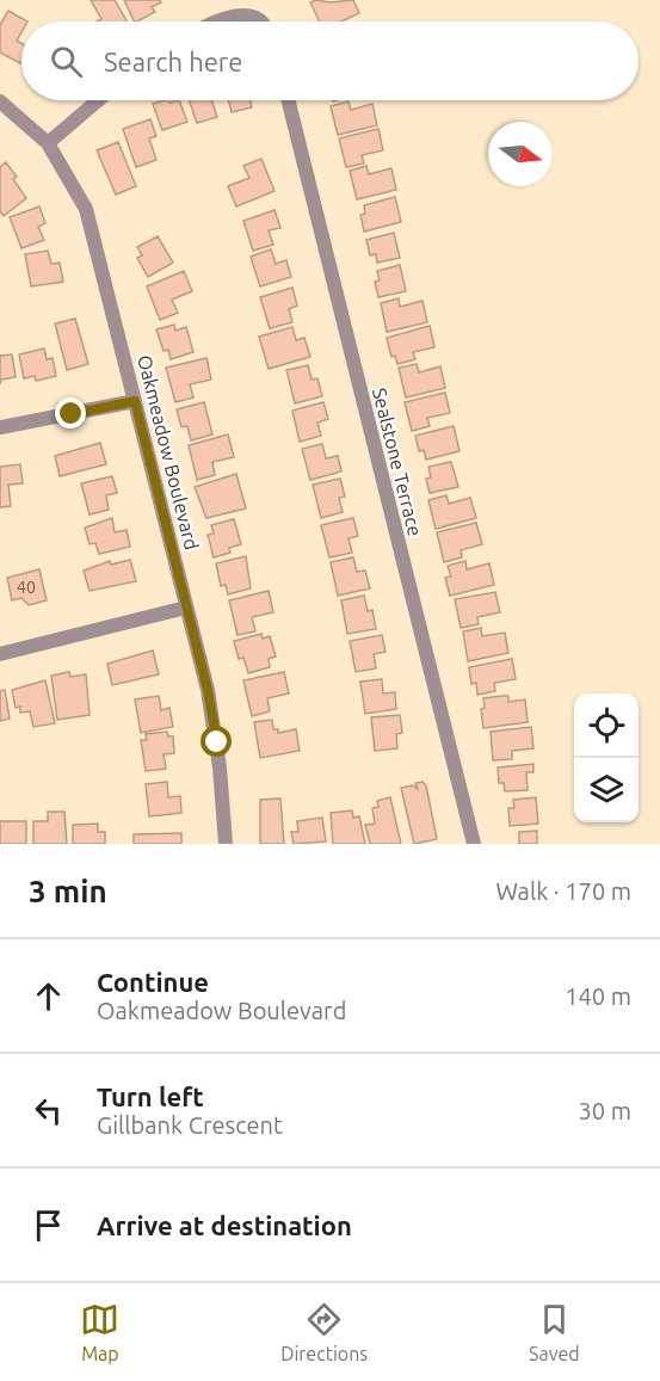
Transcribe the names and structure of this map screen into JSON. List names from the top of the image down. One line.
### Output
{"streets":{"street":["Oakmeadow Boulevard","Sealstone Terrace"]},"house_numbers":["40"],"north":"right","page":{"search":"Search here","heading":["3 min","Walk · 170 m"],"list":[["Continue","Oakmeadow Boulevard","140 m"],["Turn left","Gillbank Crescent","30 m"],"Arrive at destination"],"nav":["Map","Directions","Saved"]}}
